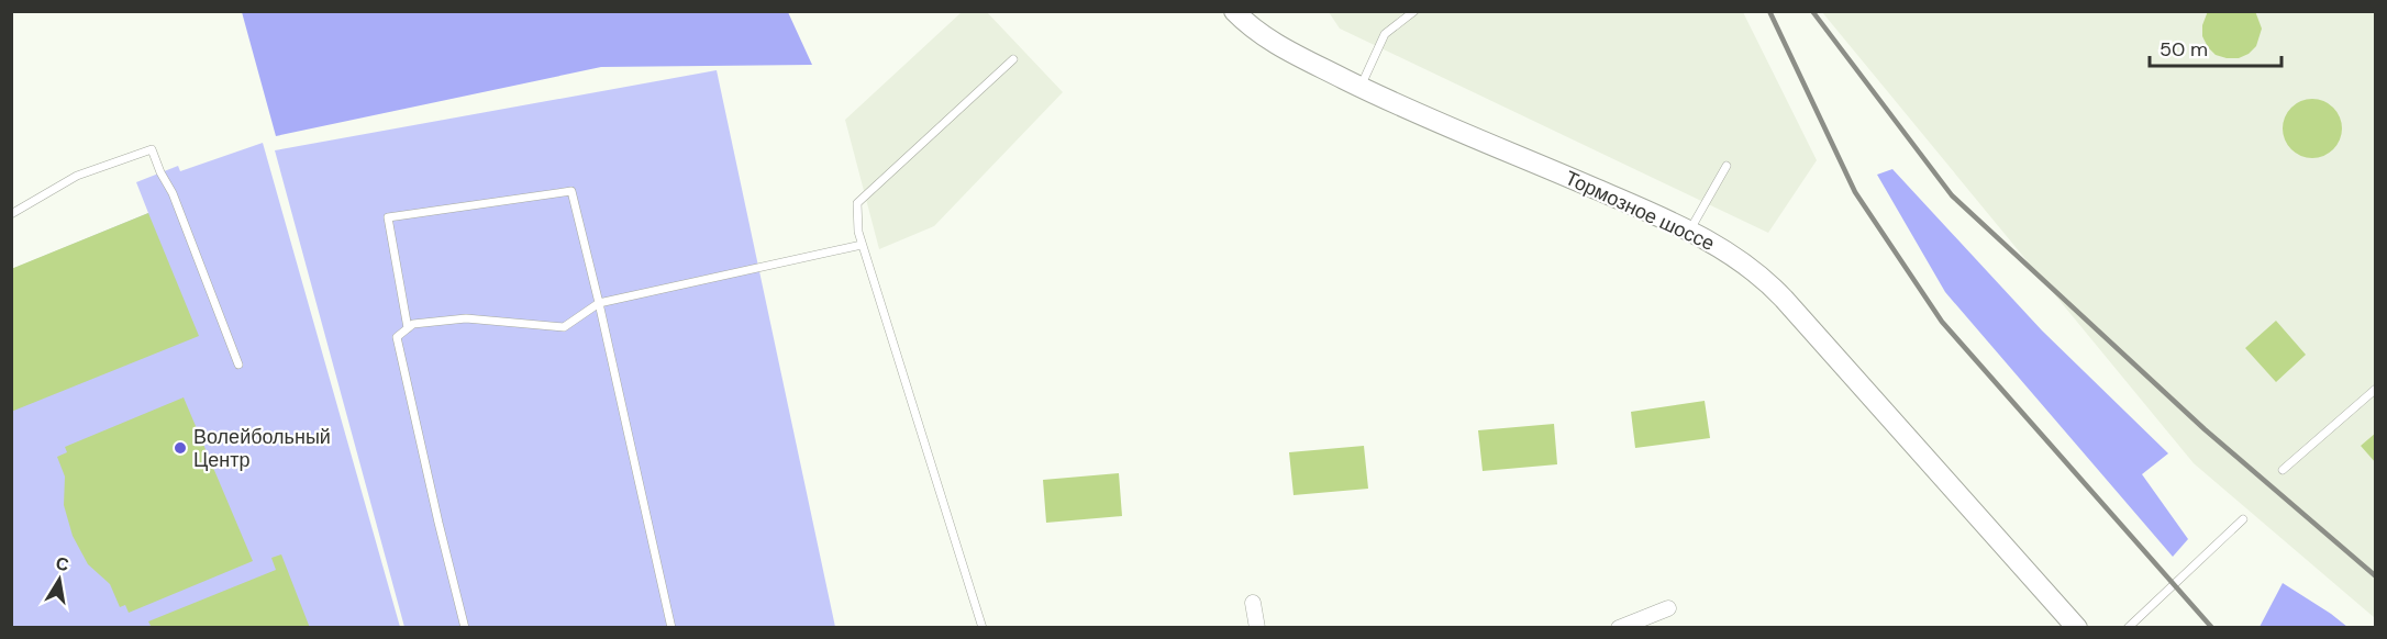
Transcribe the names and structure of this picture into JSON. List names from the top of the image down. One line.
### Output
{"streets":{"street":["Тормозное шоссе"]},"places":["Волейбольный Центр"],"scale_bar":"50 m","north":"top"}
